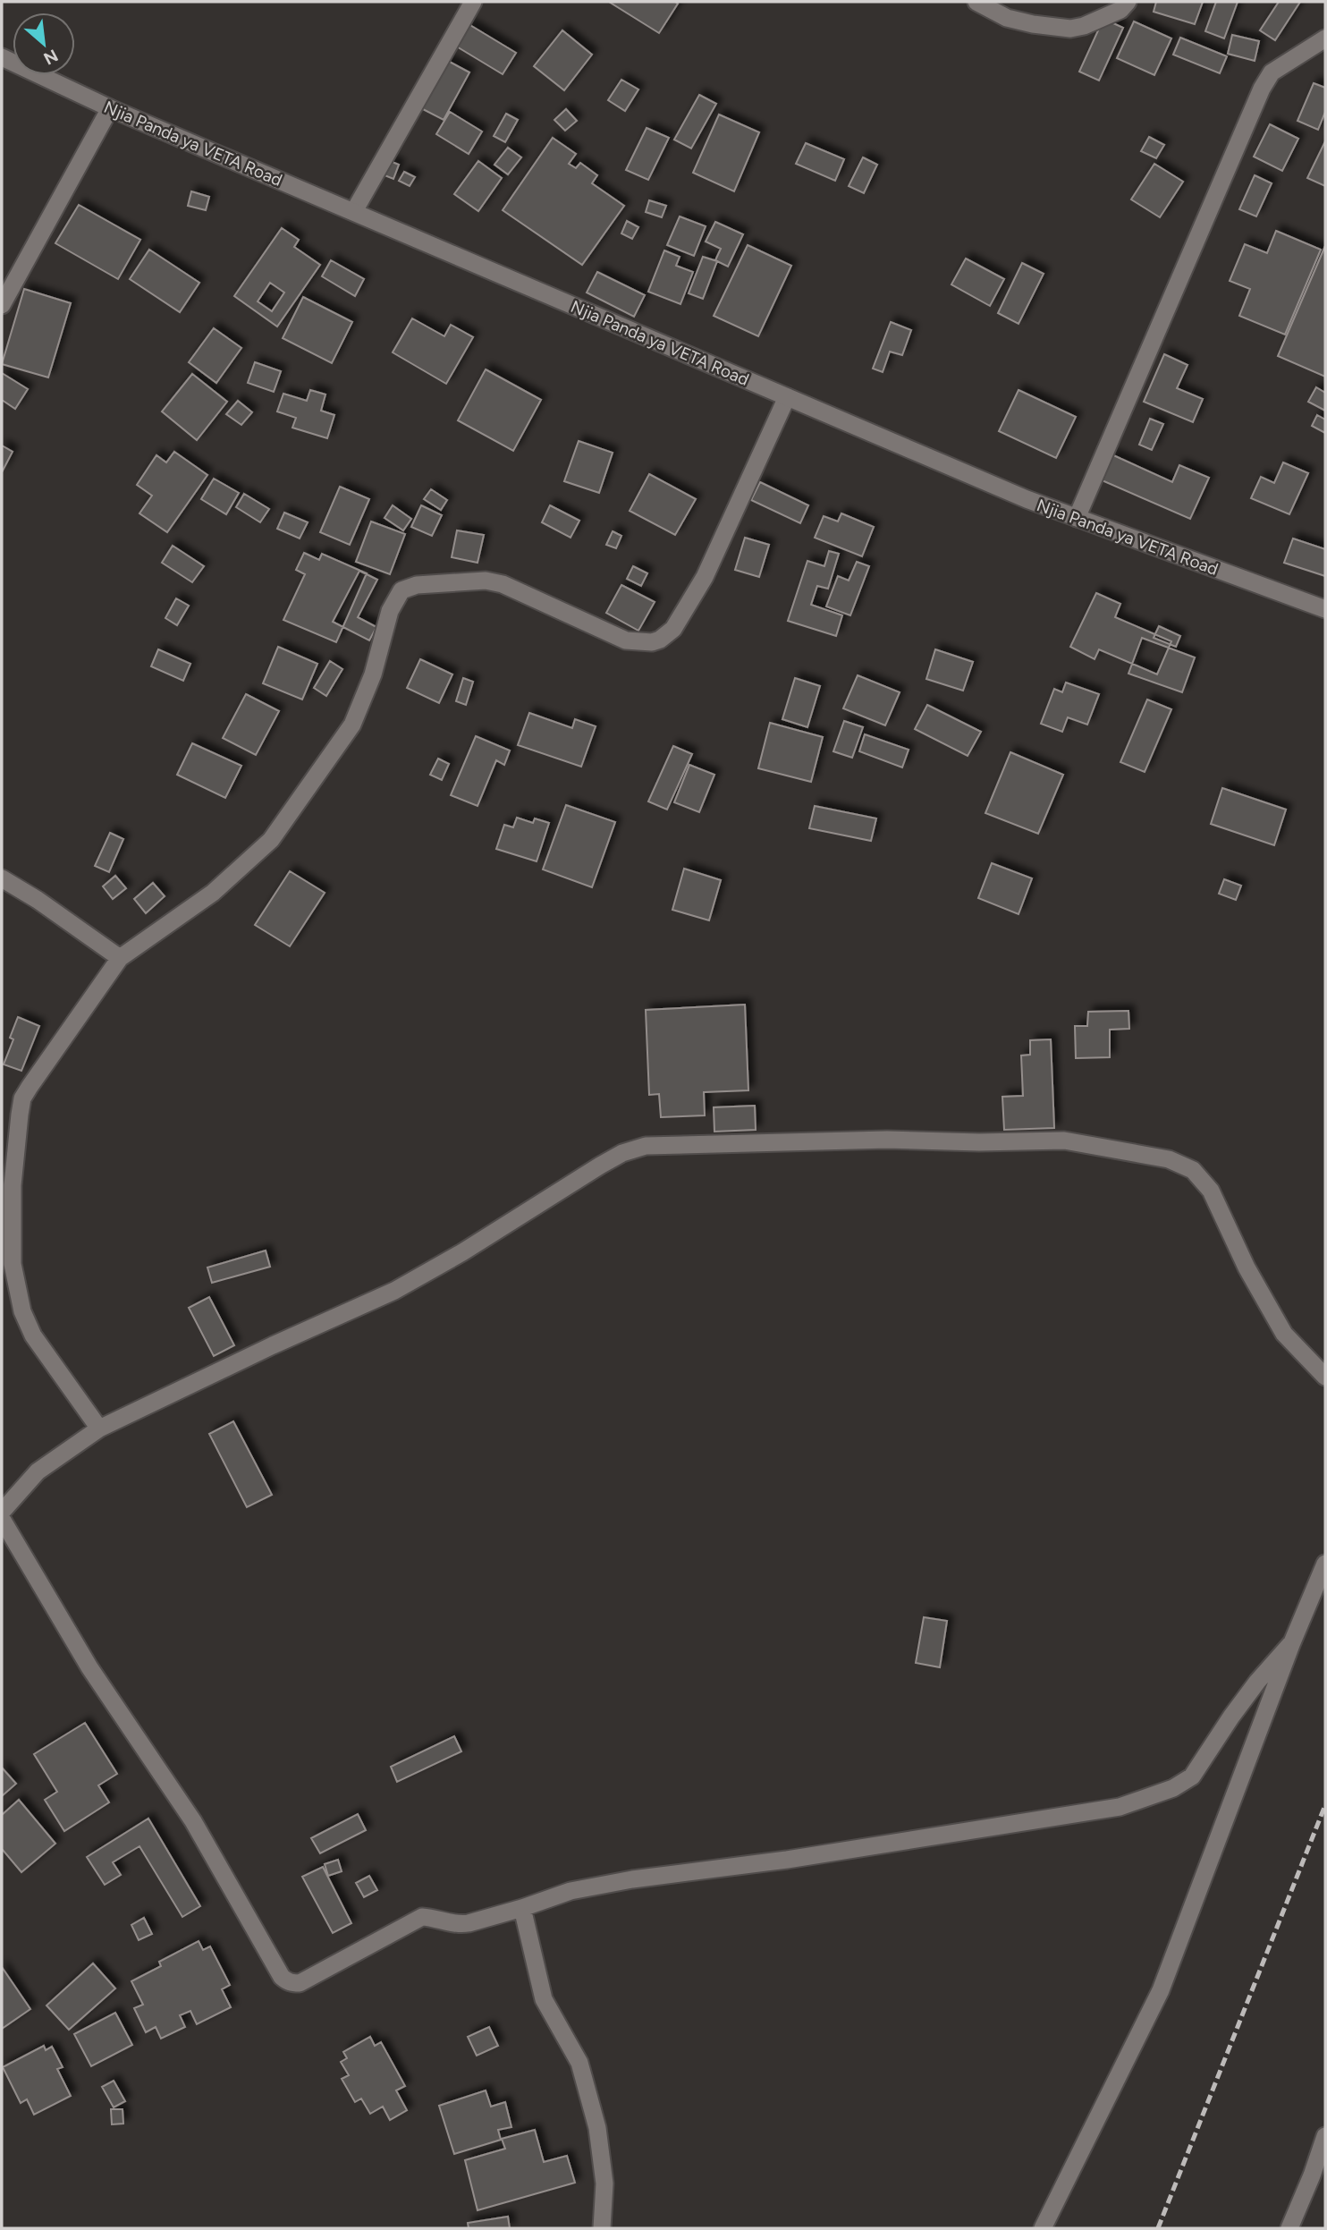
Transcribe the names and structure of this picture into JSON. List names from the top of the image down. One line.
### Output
{"streets":{"street":["Njia Panda ya VETA Road"]},"north":"bottom right"}
